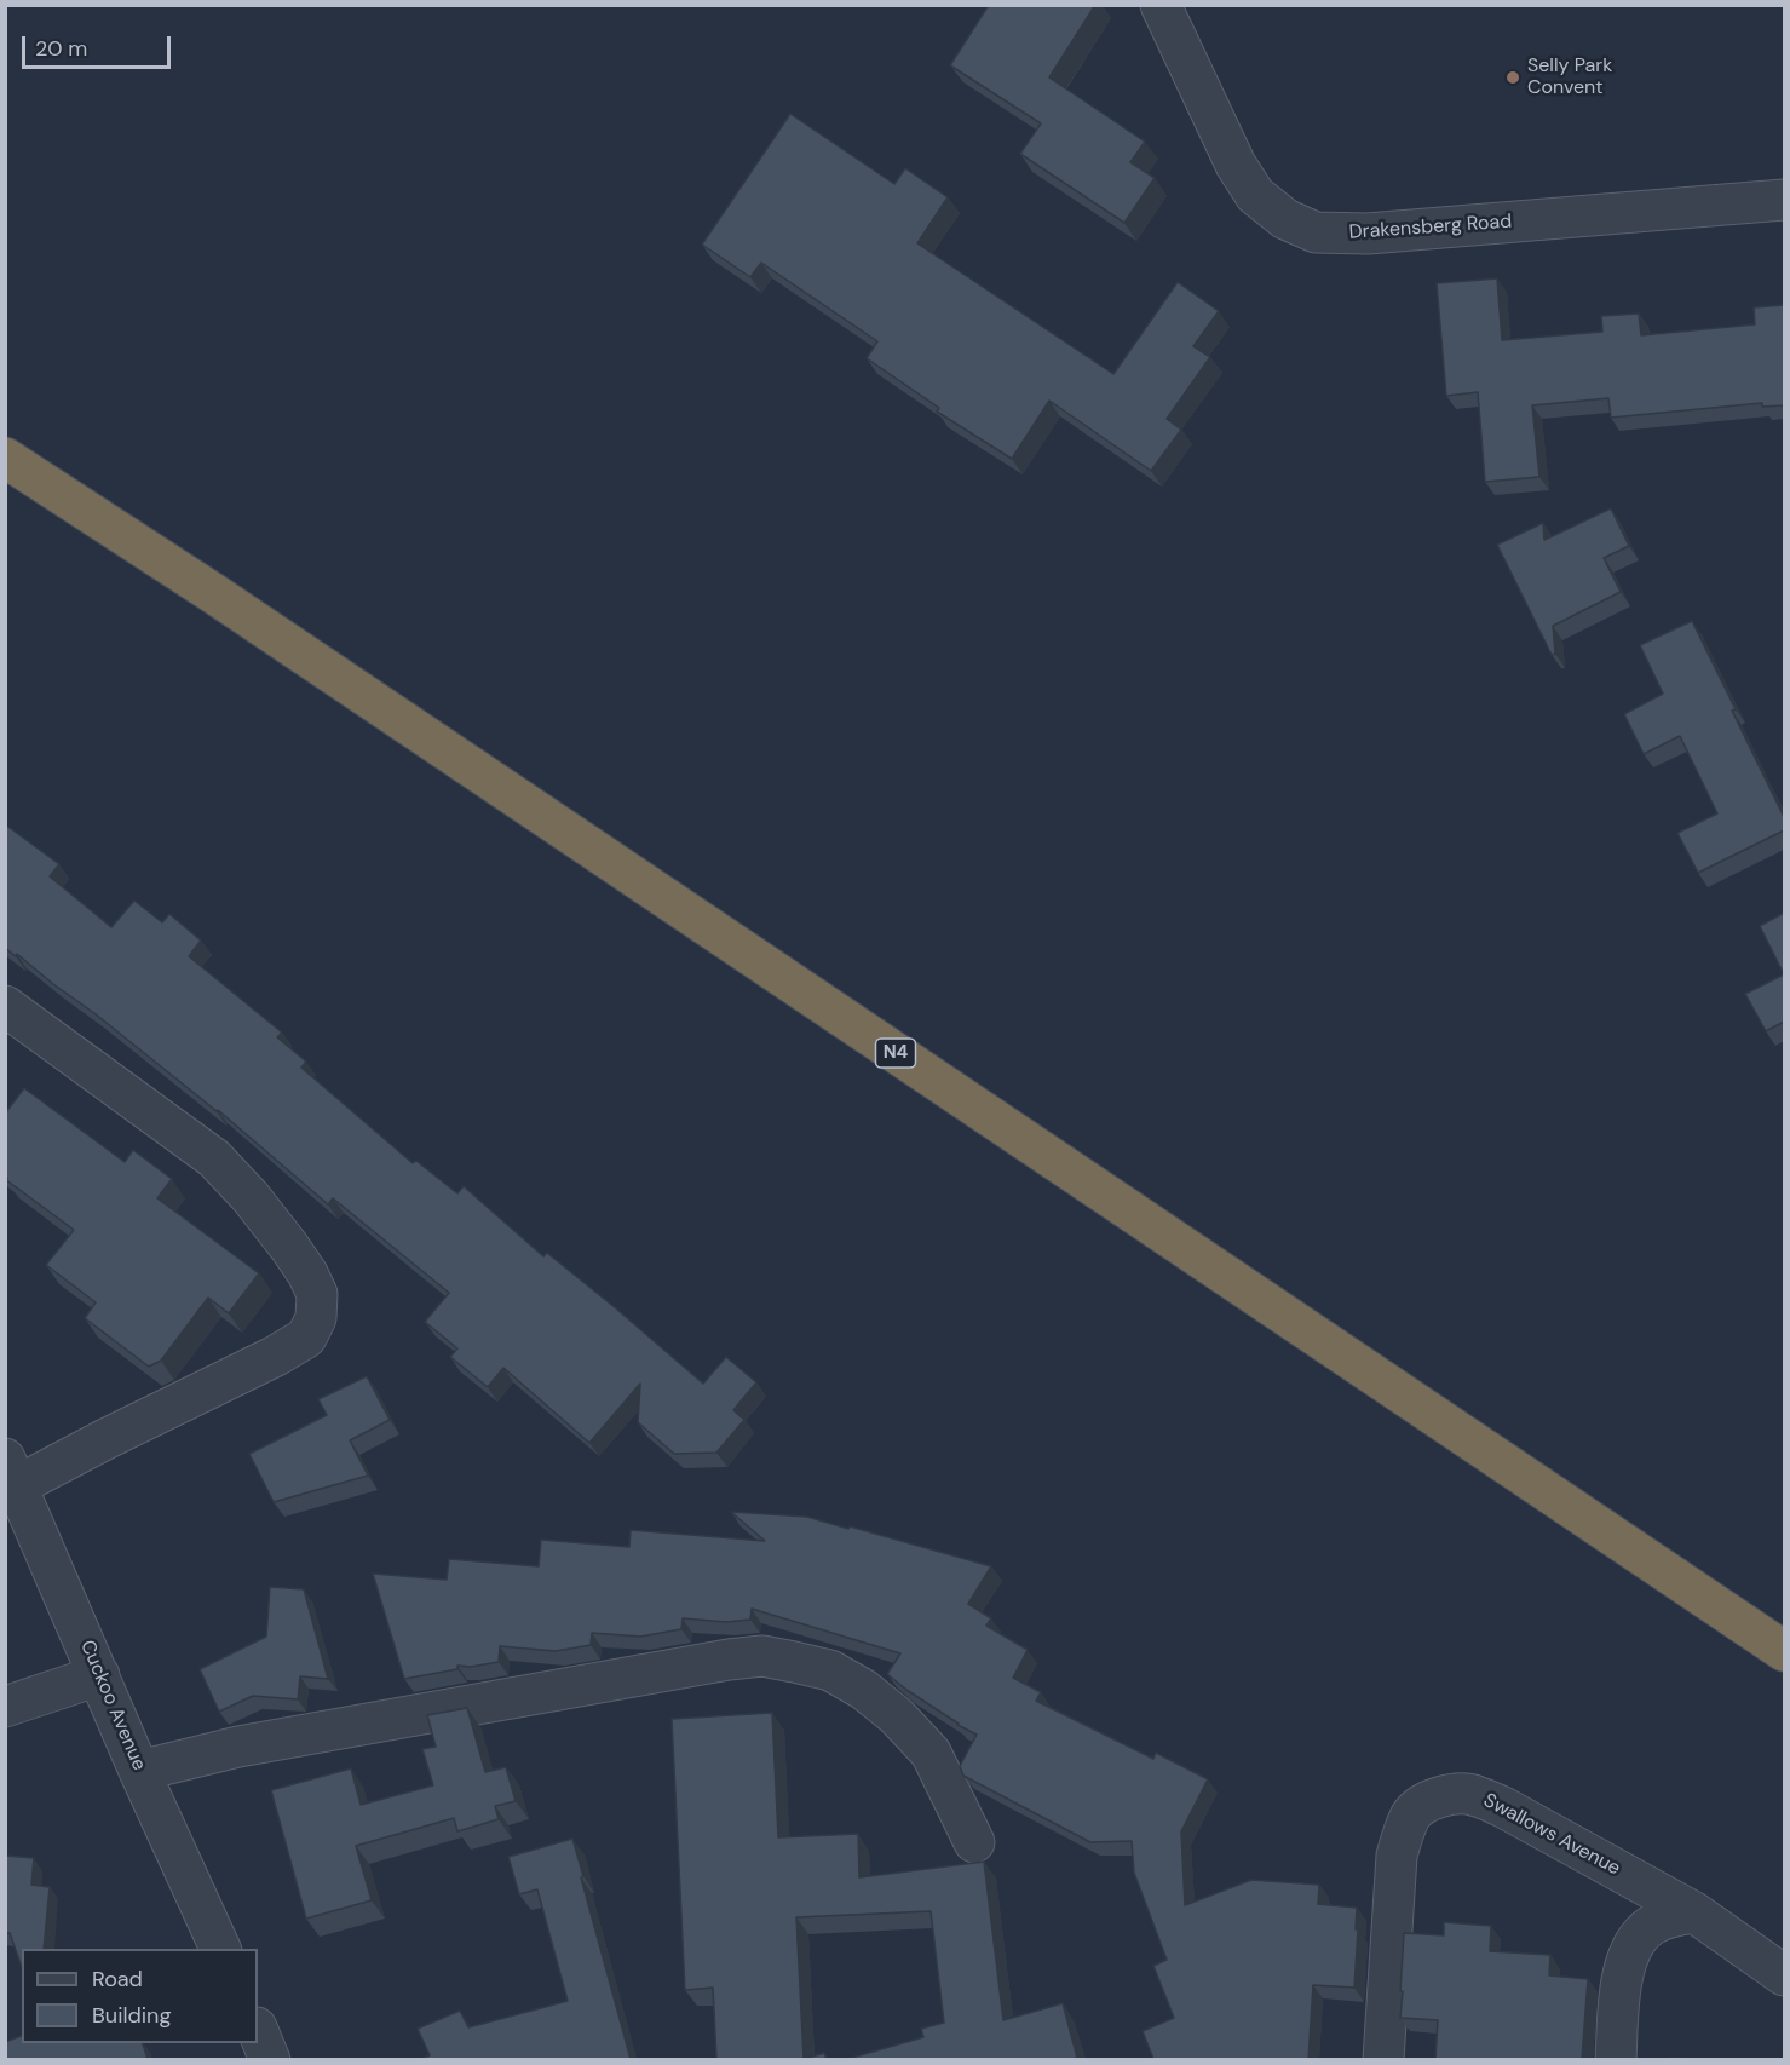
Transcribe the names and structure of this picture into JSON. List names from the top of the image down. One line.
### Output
{"streets":{"highway":["N4"],"street":["Drakensberg Road","Cuckoo Avenue","Swallows Avenue"]},"places":["Selly Park Convent"],"legend":["Road","Building"],"scale_bar":"20 m"}
